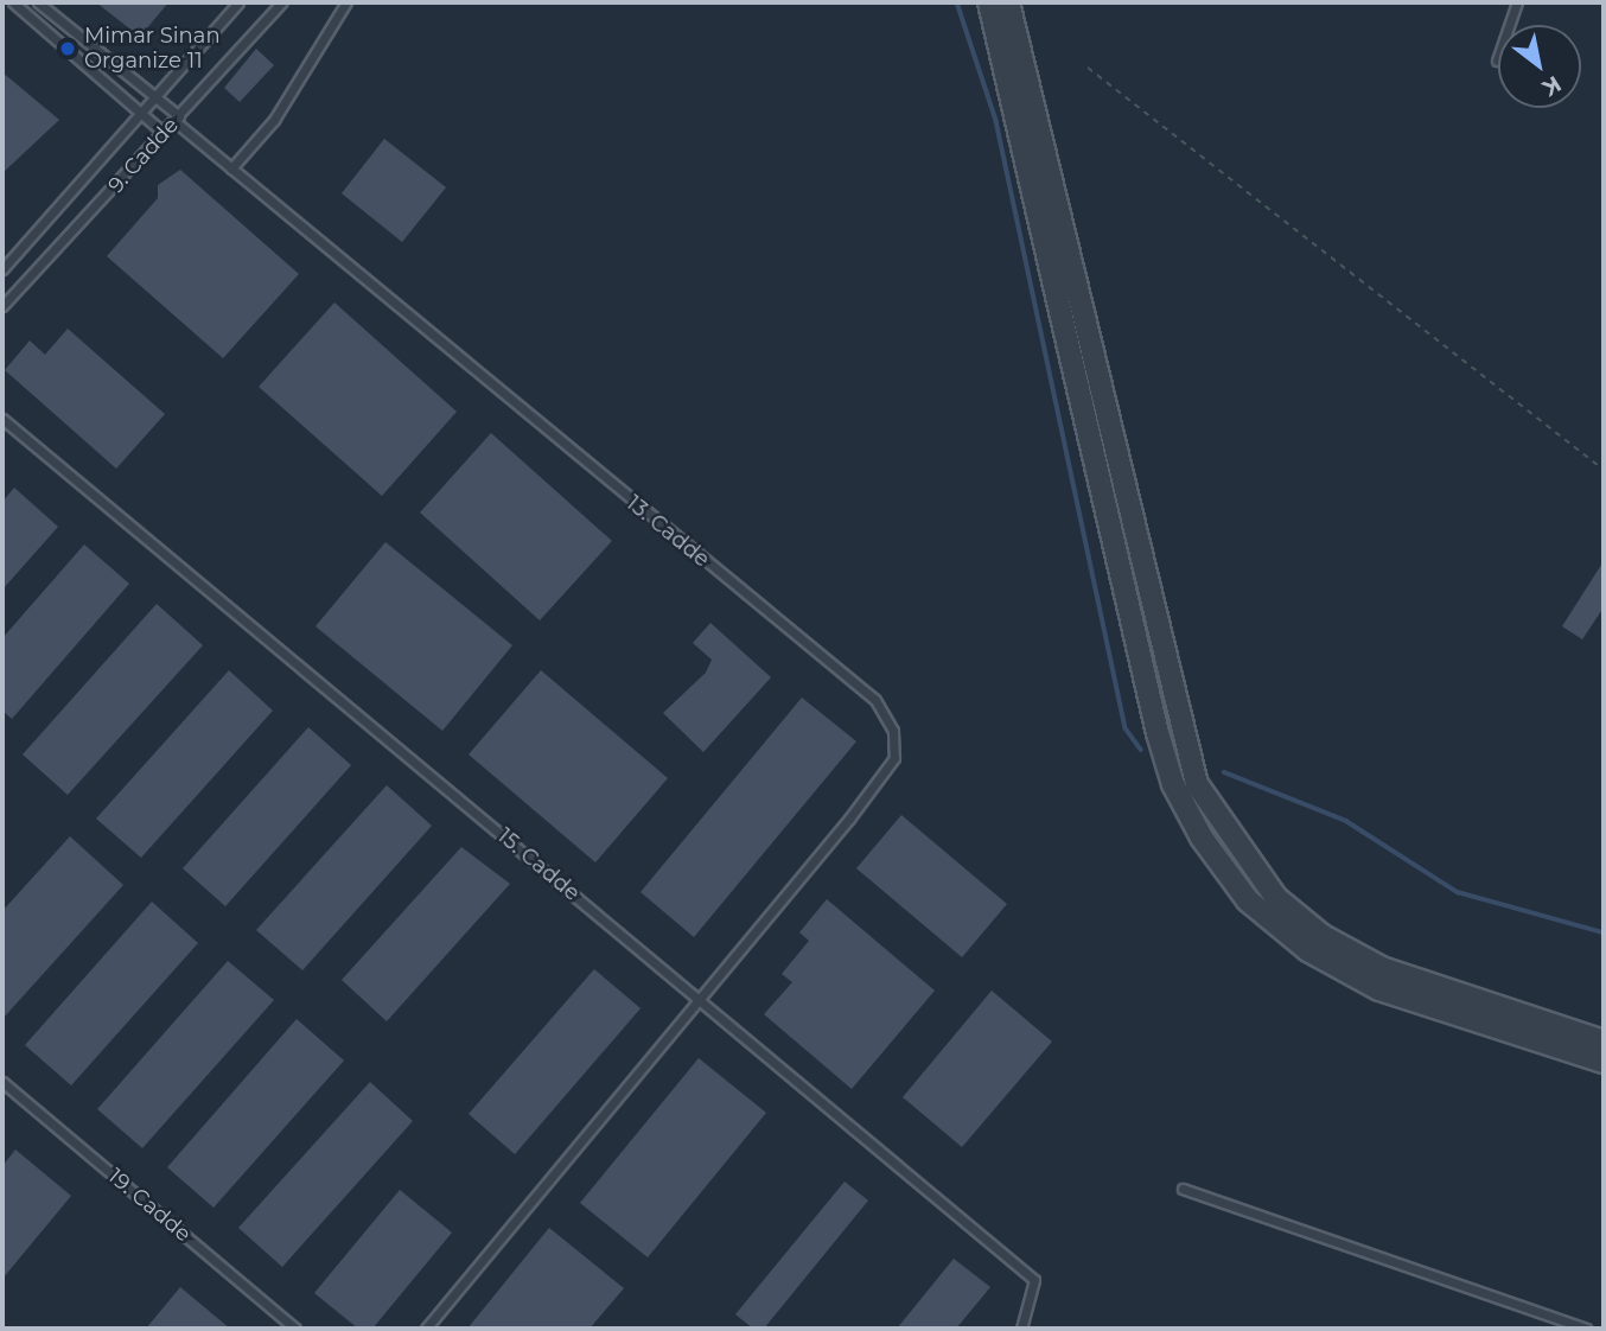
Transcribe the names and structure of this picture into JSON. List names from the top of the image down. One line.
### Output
{"streets":{"lane":["9. Cadde","13. Cadde","15. Cadde","19. Cadde"]},"crossings":[["9. Cadde","13. Cadde"],["13. Cadde","15. Cadde"]],"places":["Mimar Sinan Organize 11"],"north":"bottom right"}
